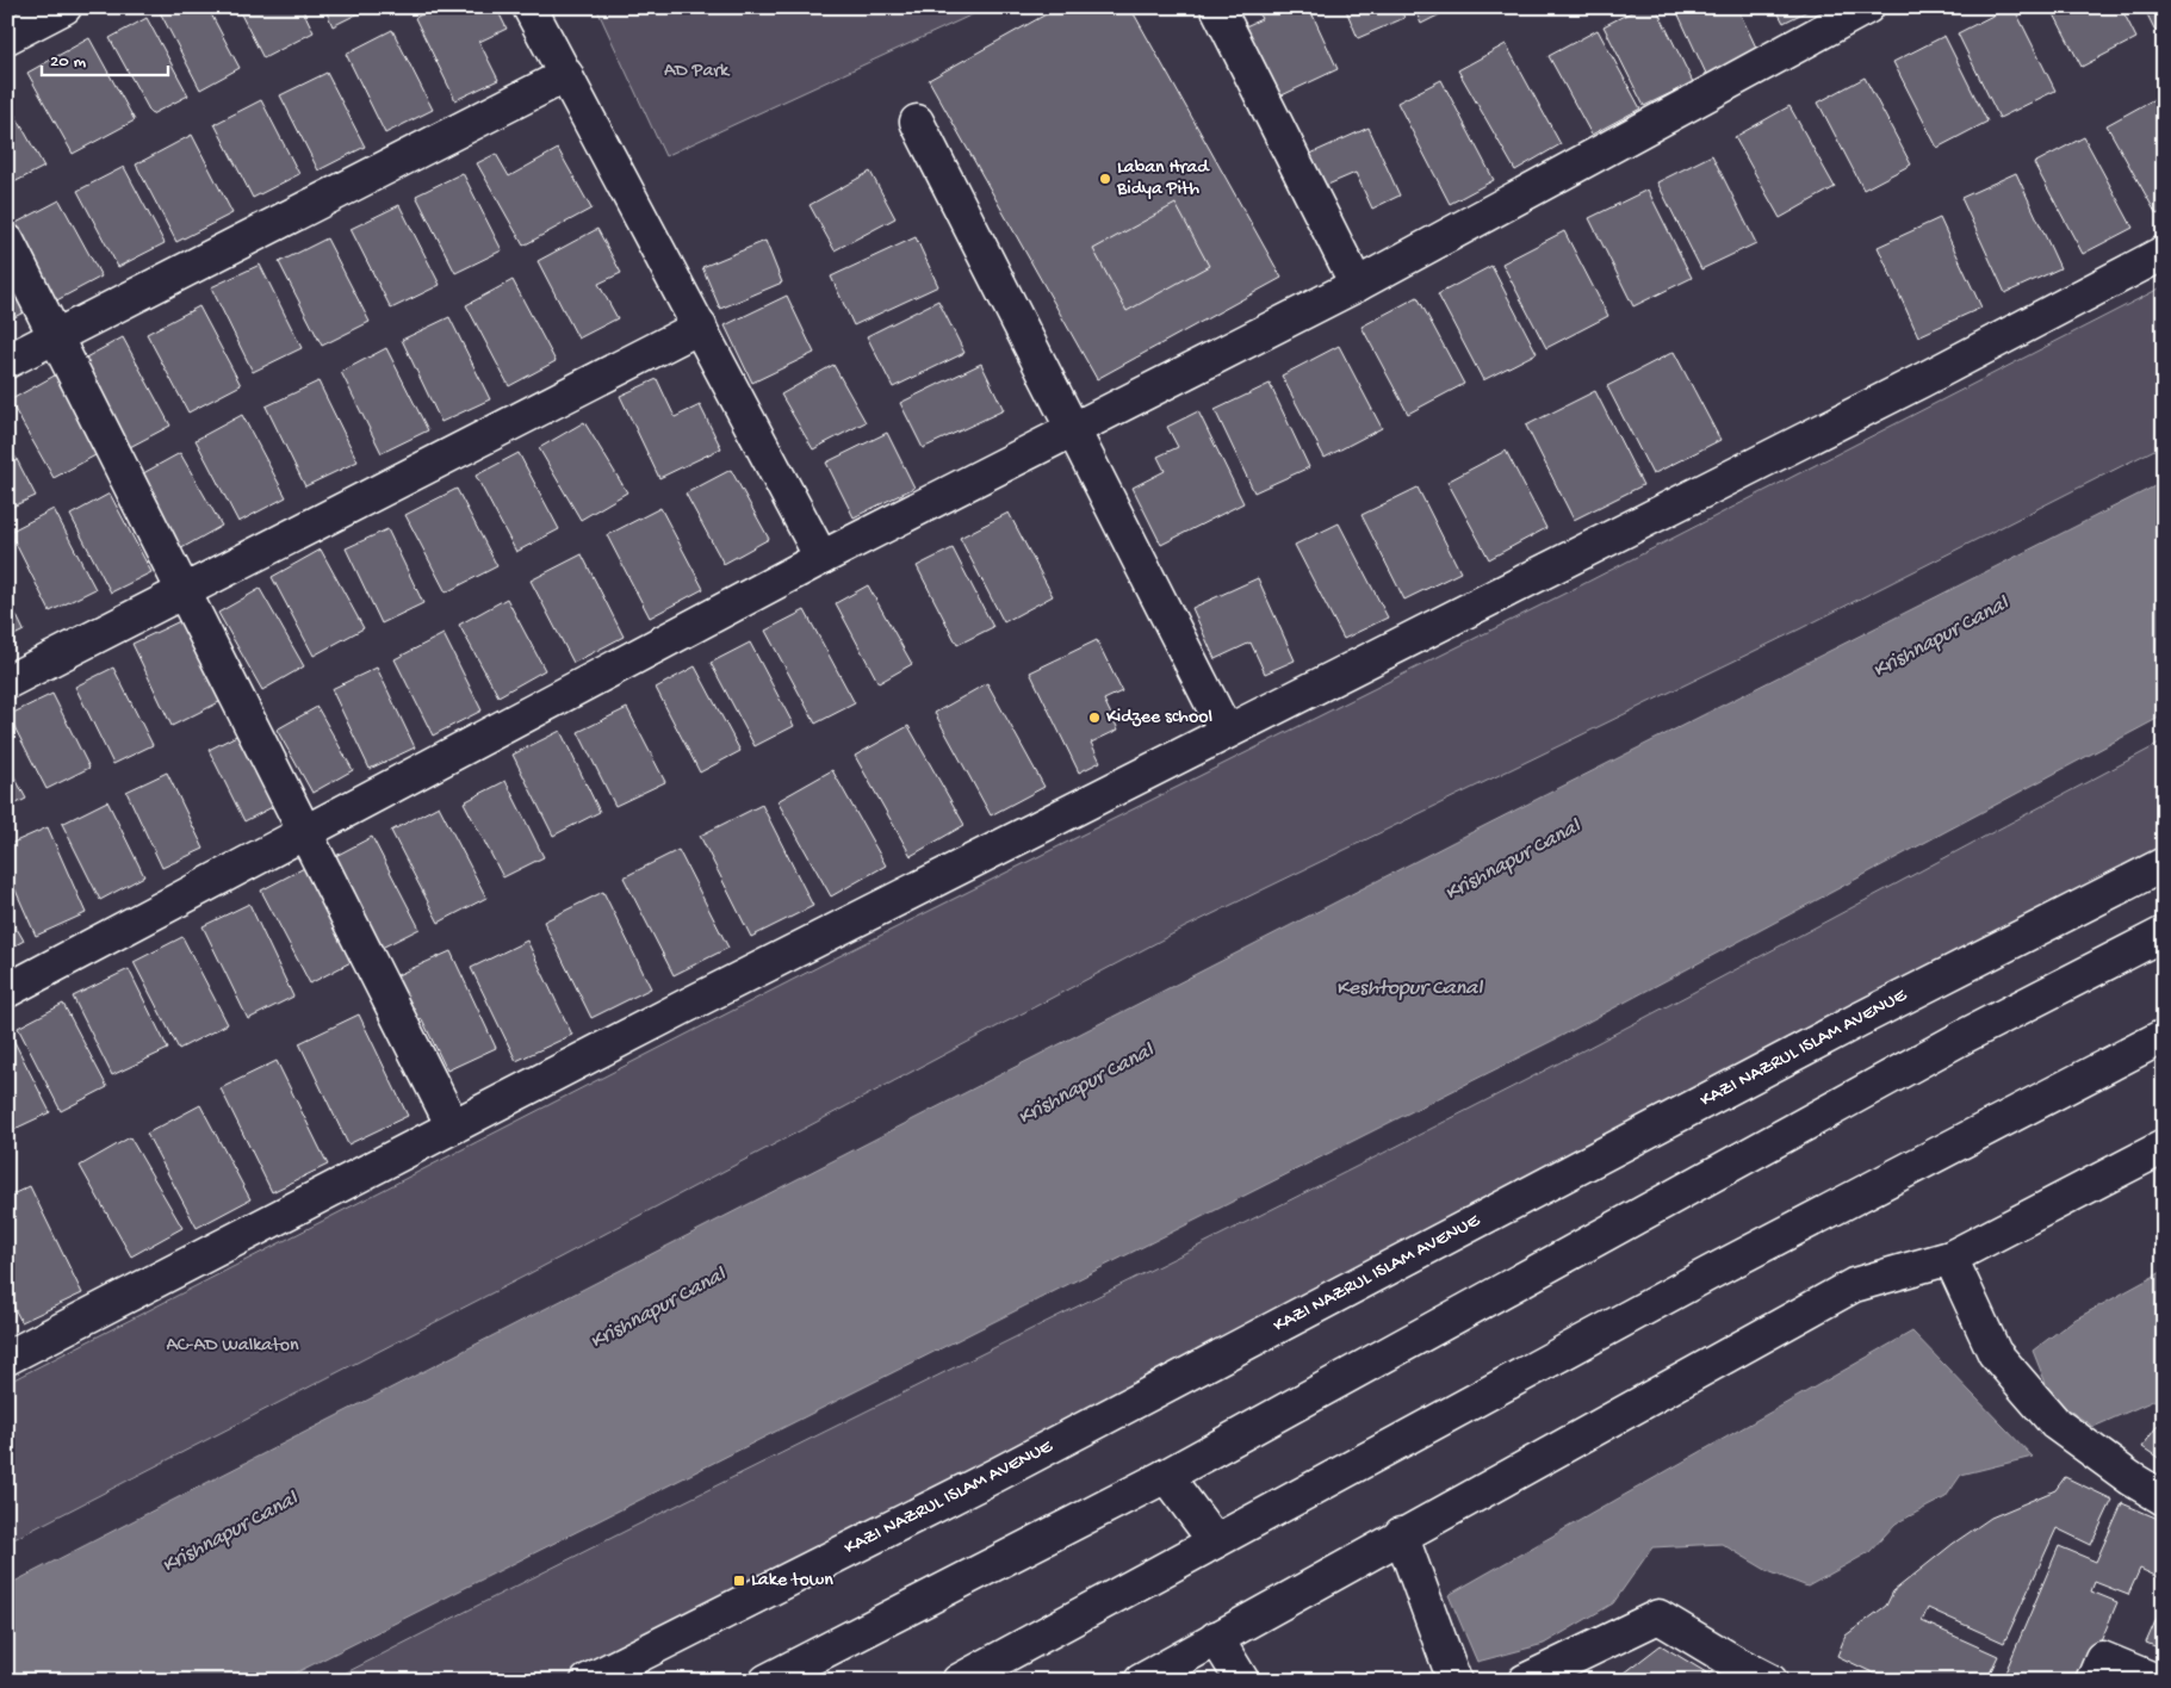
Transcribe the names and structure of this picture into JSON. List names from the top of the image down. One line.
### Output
{"streets":{"street":["KAZI NAZRUL ISLAM AVENUE"]},"water":["Krishnapur Canal","Keshtopur Canal"],"parks":["AD Park","AC-AD Walkaton"],"places":{"other":["Laban Hrad Bidya Pith","Kidzee school"],"transit":["Lake town"]},"scale_bar":"20 m"}
